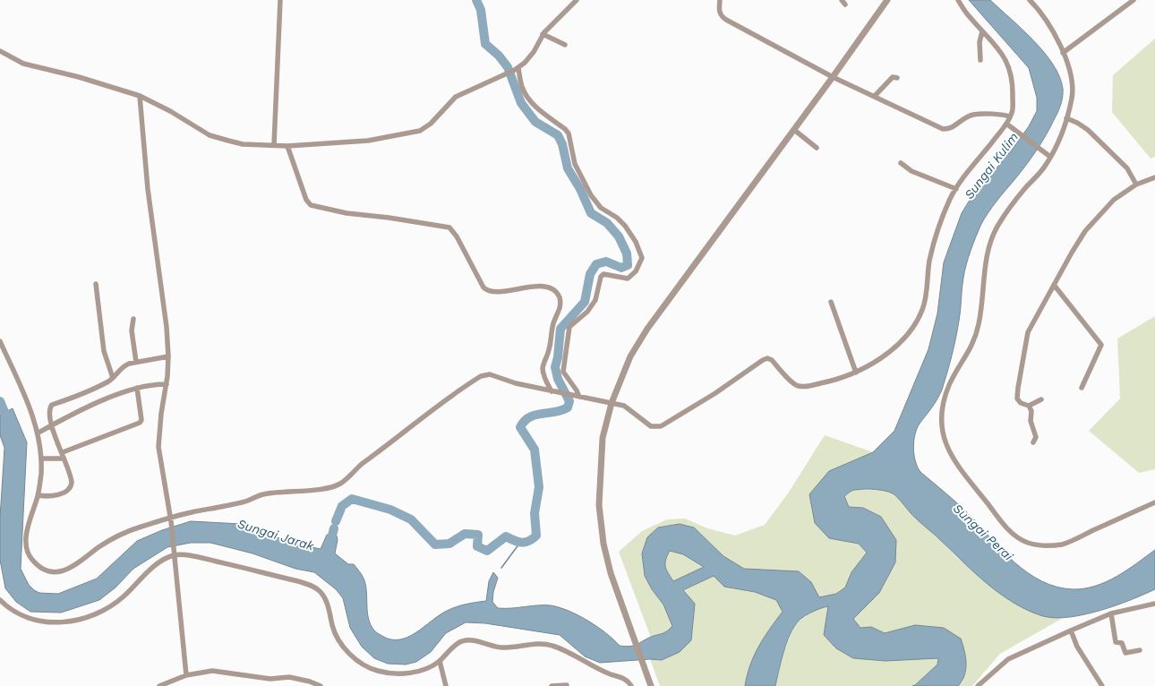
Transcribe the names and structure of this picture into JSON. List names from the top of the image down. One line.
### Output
{"water":["Sungai Kulim","Sungai Perai","Sungai Jarak"]}
